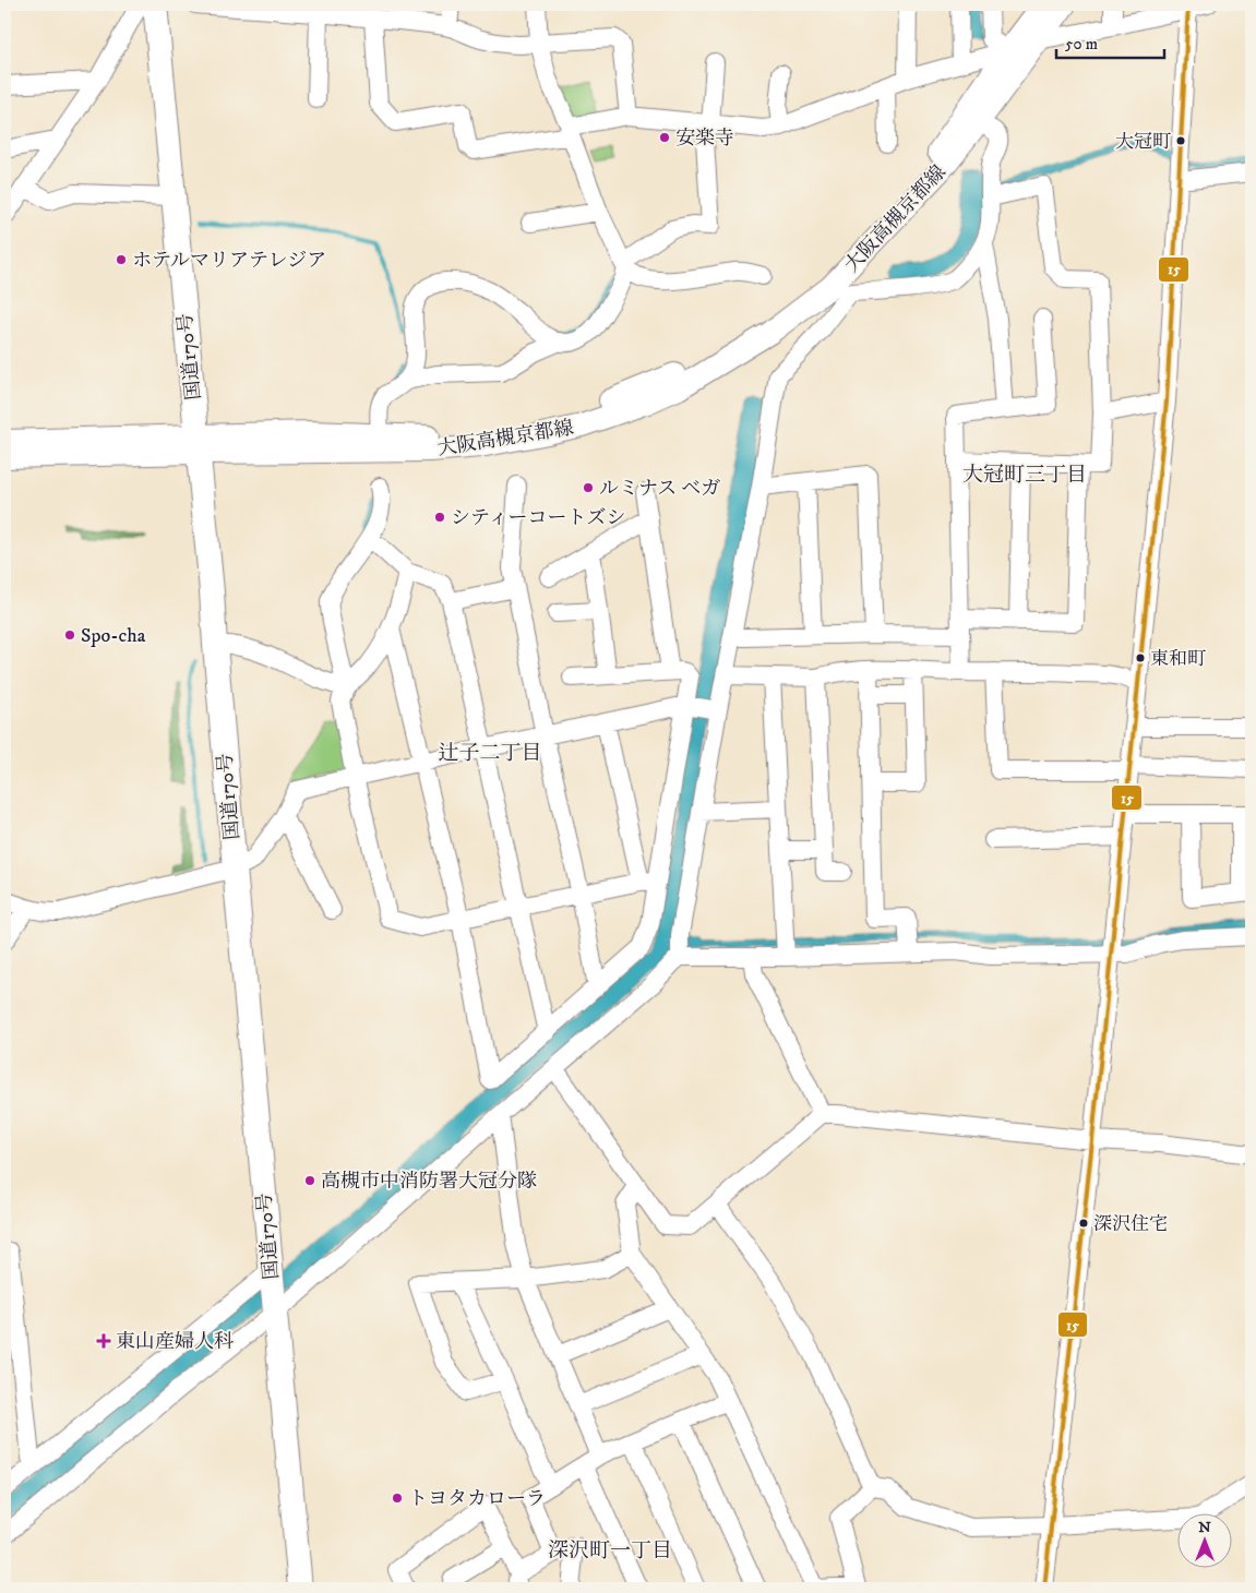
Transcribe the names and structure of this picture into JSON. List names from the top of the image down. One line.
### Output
{"streets":{"highway":["国道170号"],"main road":["大阪高槻京都線"]},"crossings":[["大阪高槻京都線","国道170号"]],"districts":["大冠町三丁目","辻子二丁目","深沢町一丁目"],"places":{"other":["安楽寺","大冠町","ホテルマリアテレジア","ルミナス ベガ","シティーコートズシ","Spo-cha","東和町","高槻市中消防署大冠分隊","深沢住宅","トヨタカローラ"],"health":["東山産婦人科"]},"lines":["transit line 15"],"scale_bar":"50 m","north":"top"}
